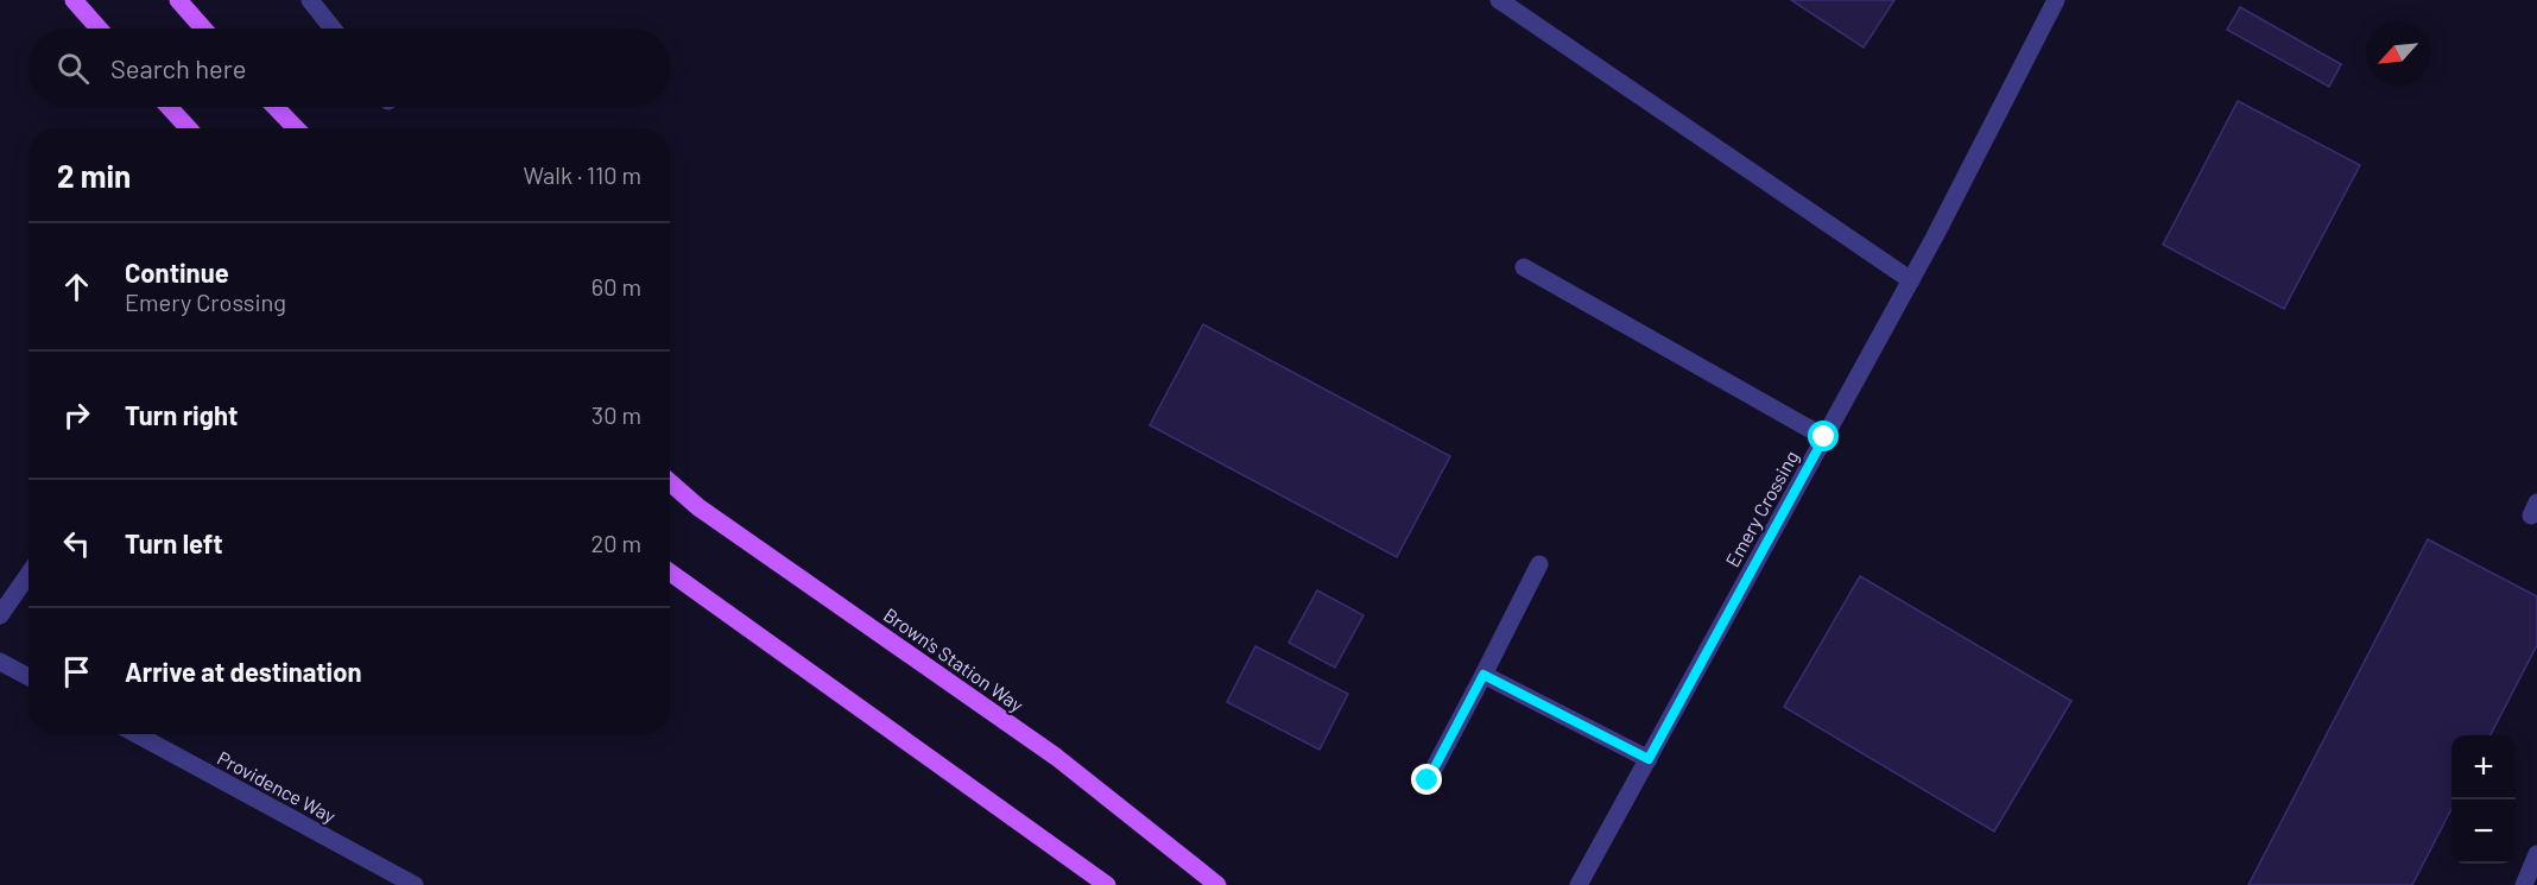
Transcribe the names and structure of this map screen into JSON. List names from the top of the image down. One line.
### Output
{"streets":{"main road":["Brown's Station Way"],"street":["Emery Crossing","Providence Way"]},"north":"bottom left","page":{"search":"Search here","heading":["2 min","Walk · 110 m"],"list":[["Continue","Emery Crossing","60 m"],["Turn right","30 m"],["Turn left","20 m"],"Arrive at destination"],"map_buttons":["+","−"]}}
